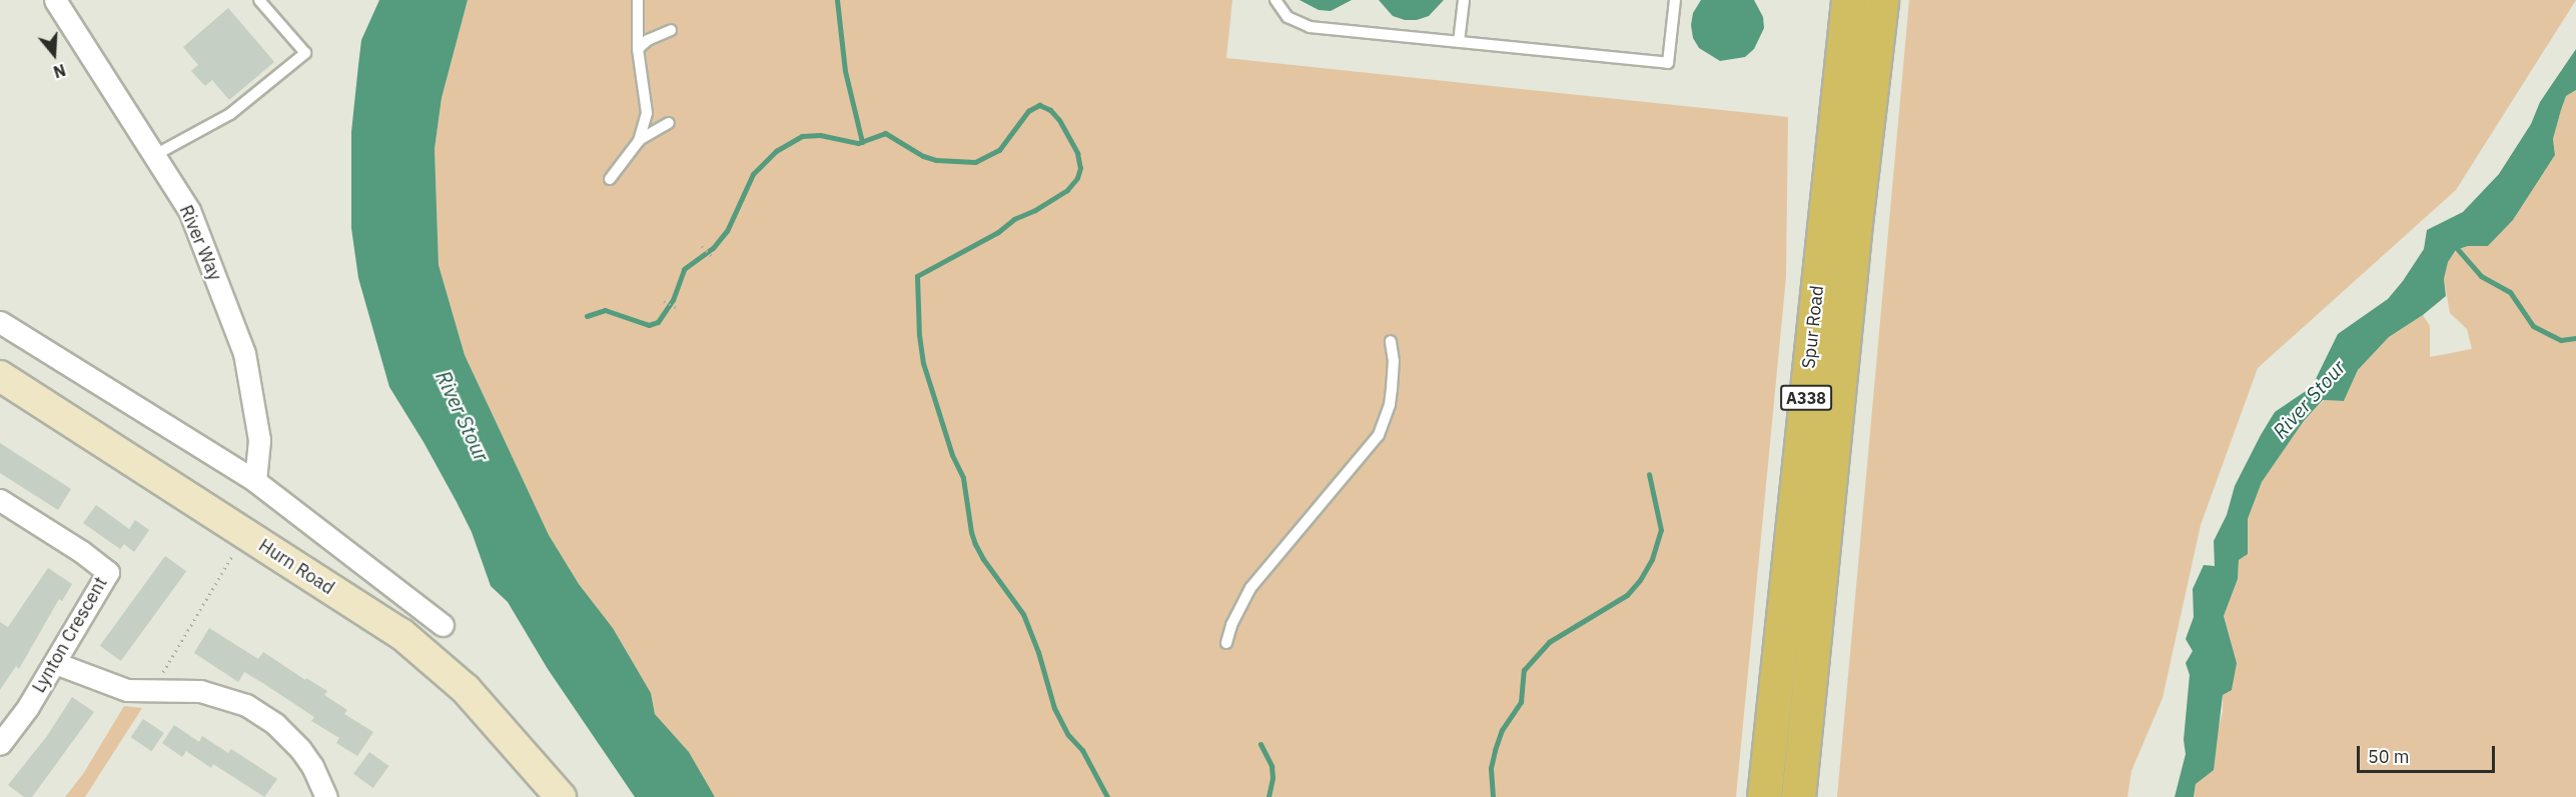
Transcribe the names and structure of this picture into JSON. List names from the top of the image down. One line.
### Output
{"streets":{"highway":["Spur Road","A338"],"main road":["Hurn Road"],"street":["River Way","Lynton Crescent"]},"water":["River Stour"],"scale_bar":"50 m","north":"bottom"}
